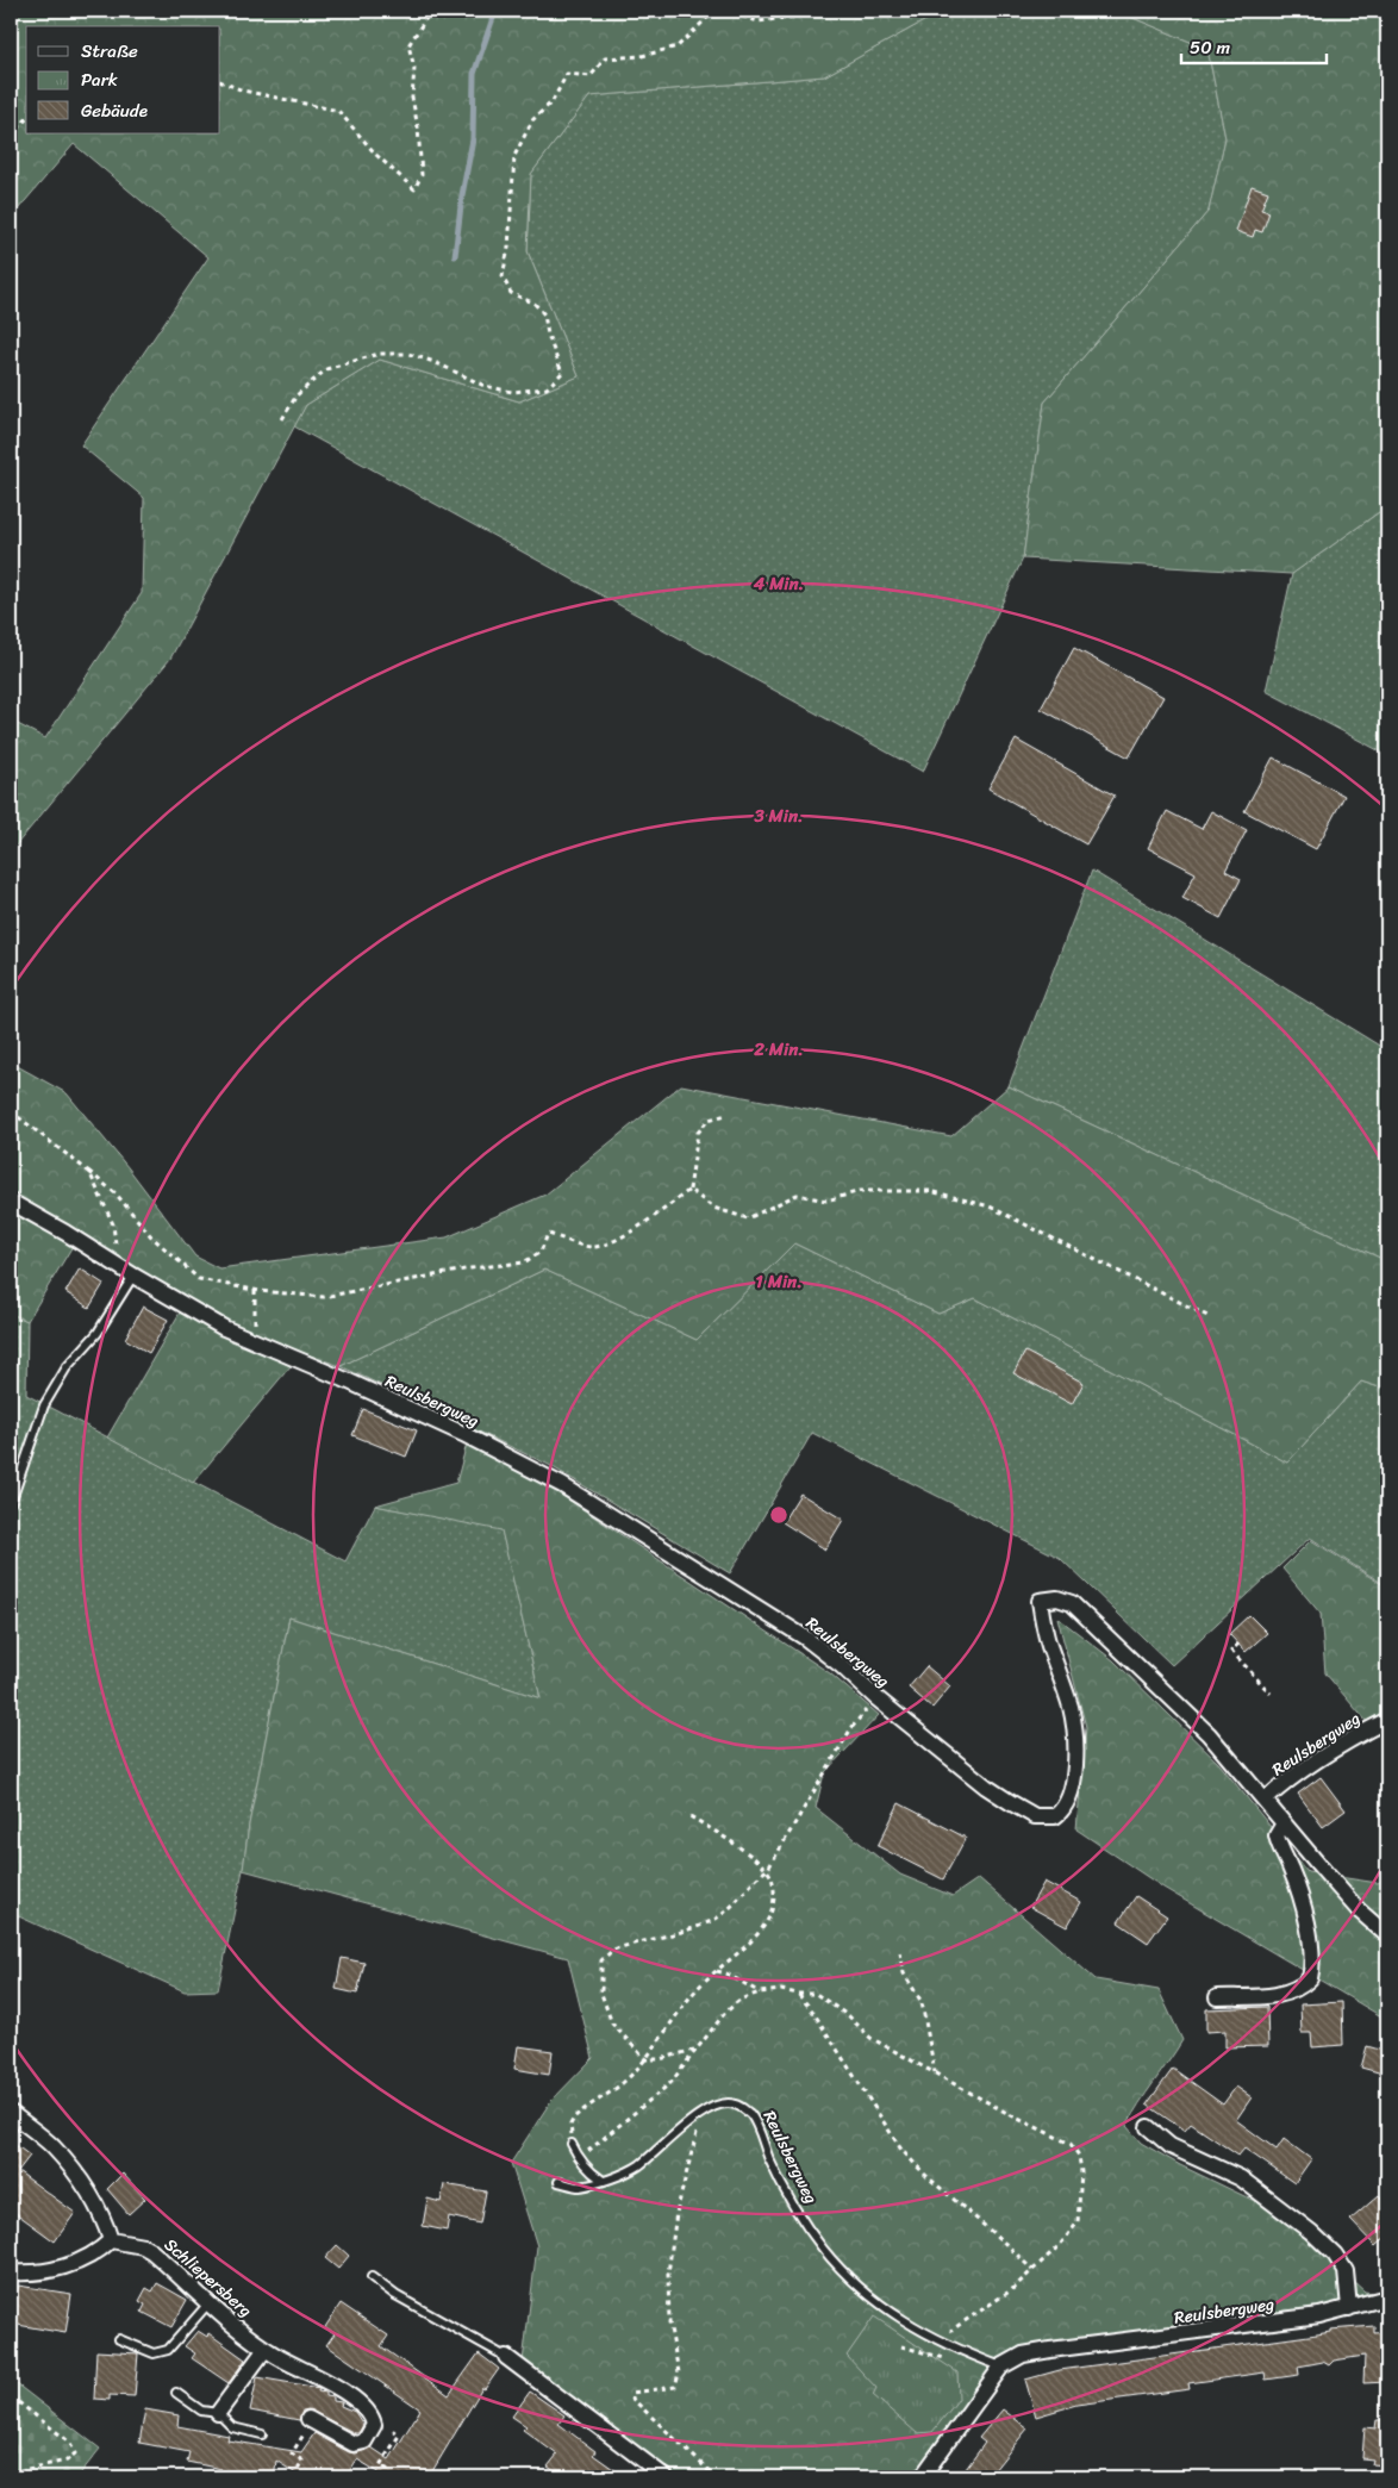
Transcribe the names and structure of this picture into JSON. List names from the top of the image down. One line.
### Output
{"streets":{"street":["Reulsbergweg","Schliepersberg"]},"legend":["Straße","Park","Gebäude"],"scale_bar":"50 m","rings":["4 Min.","3 Min.","2 Min.","1 Min."]}
